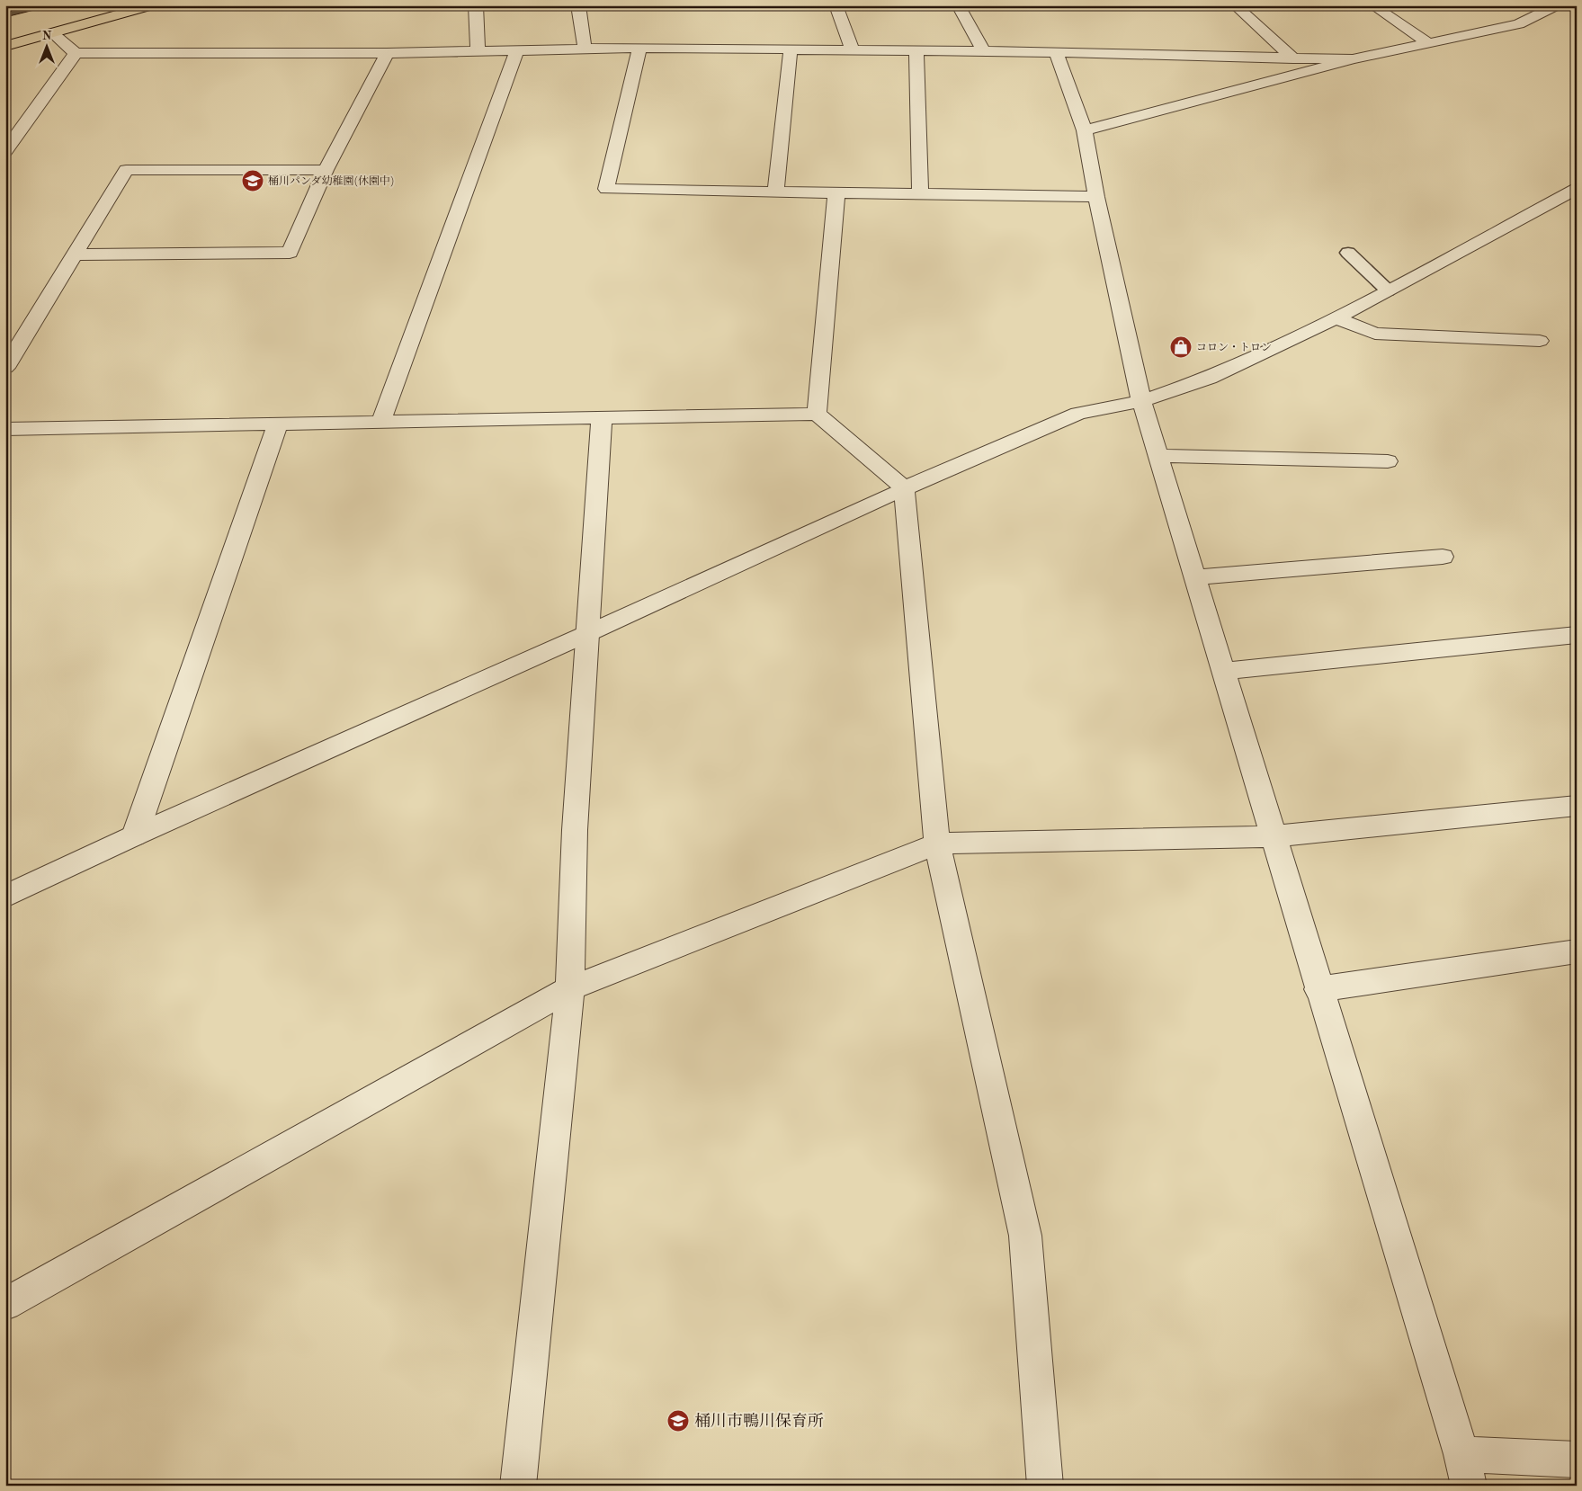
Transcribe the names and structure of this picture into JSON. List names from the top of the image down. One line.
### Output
{"places":{"school or university":["桶川パンダ幼稚園(休園中)","桶川市鴨川保育所"],"shop":["コロン・トロン"]},"north":"top"}
